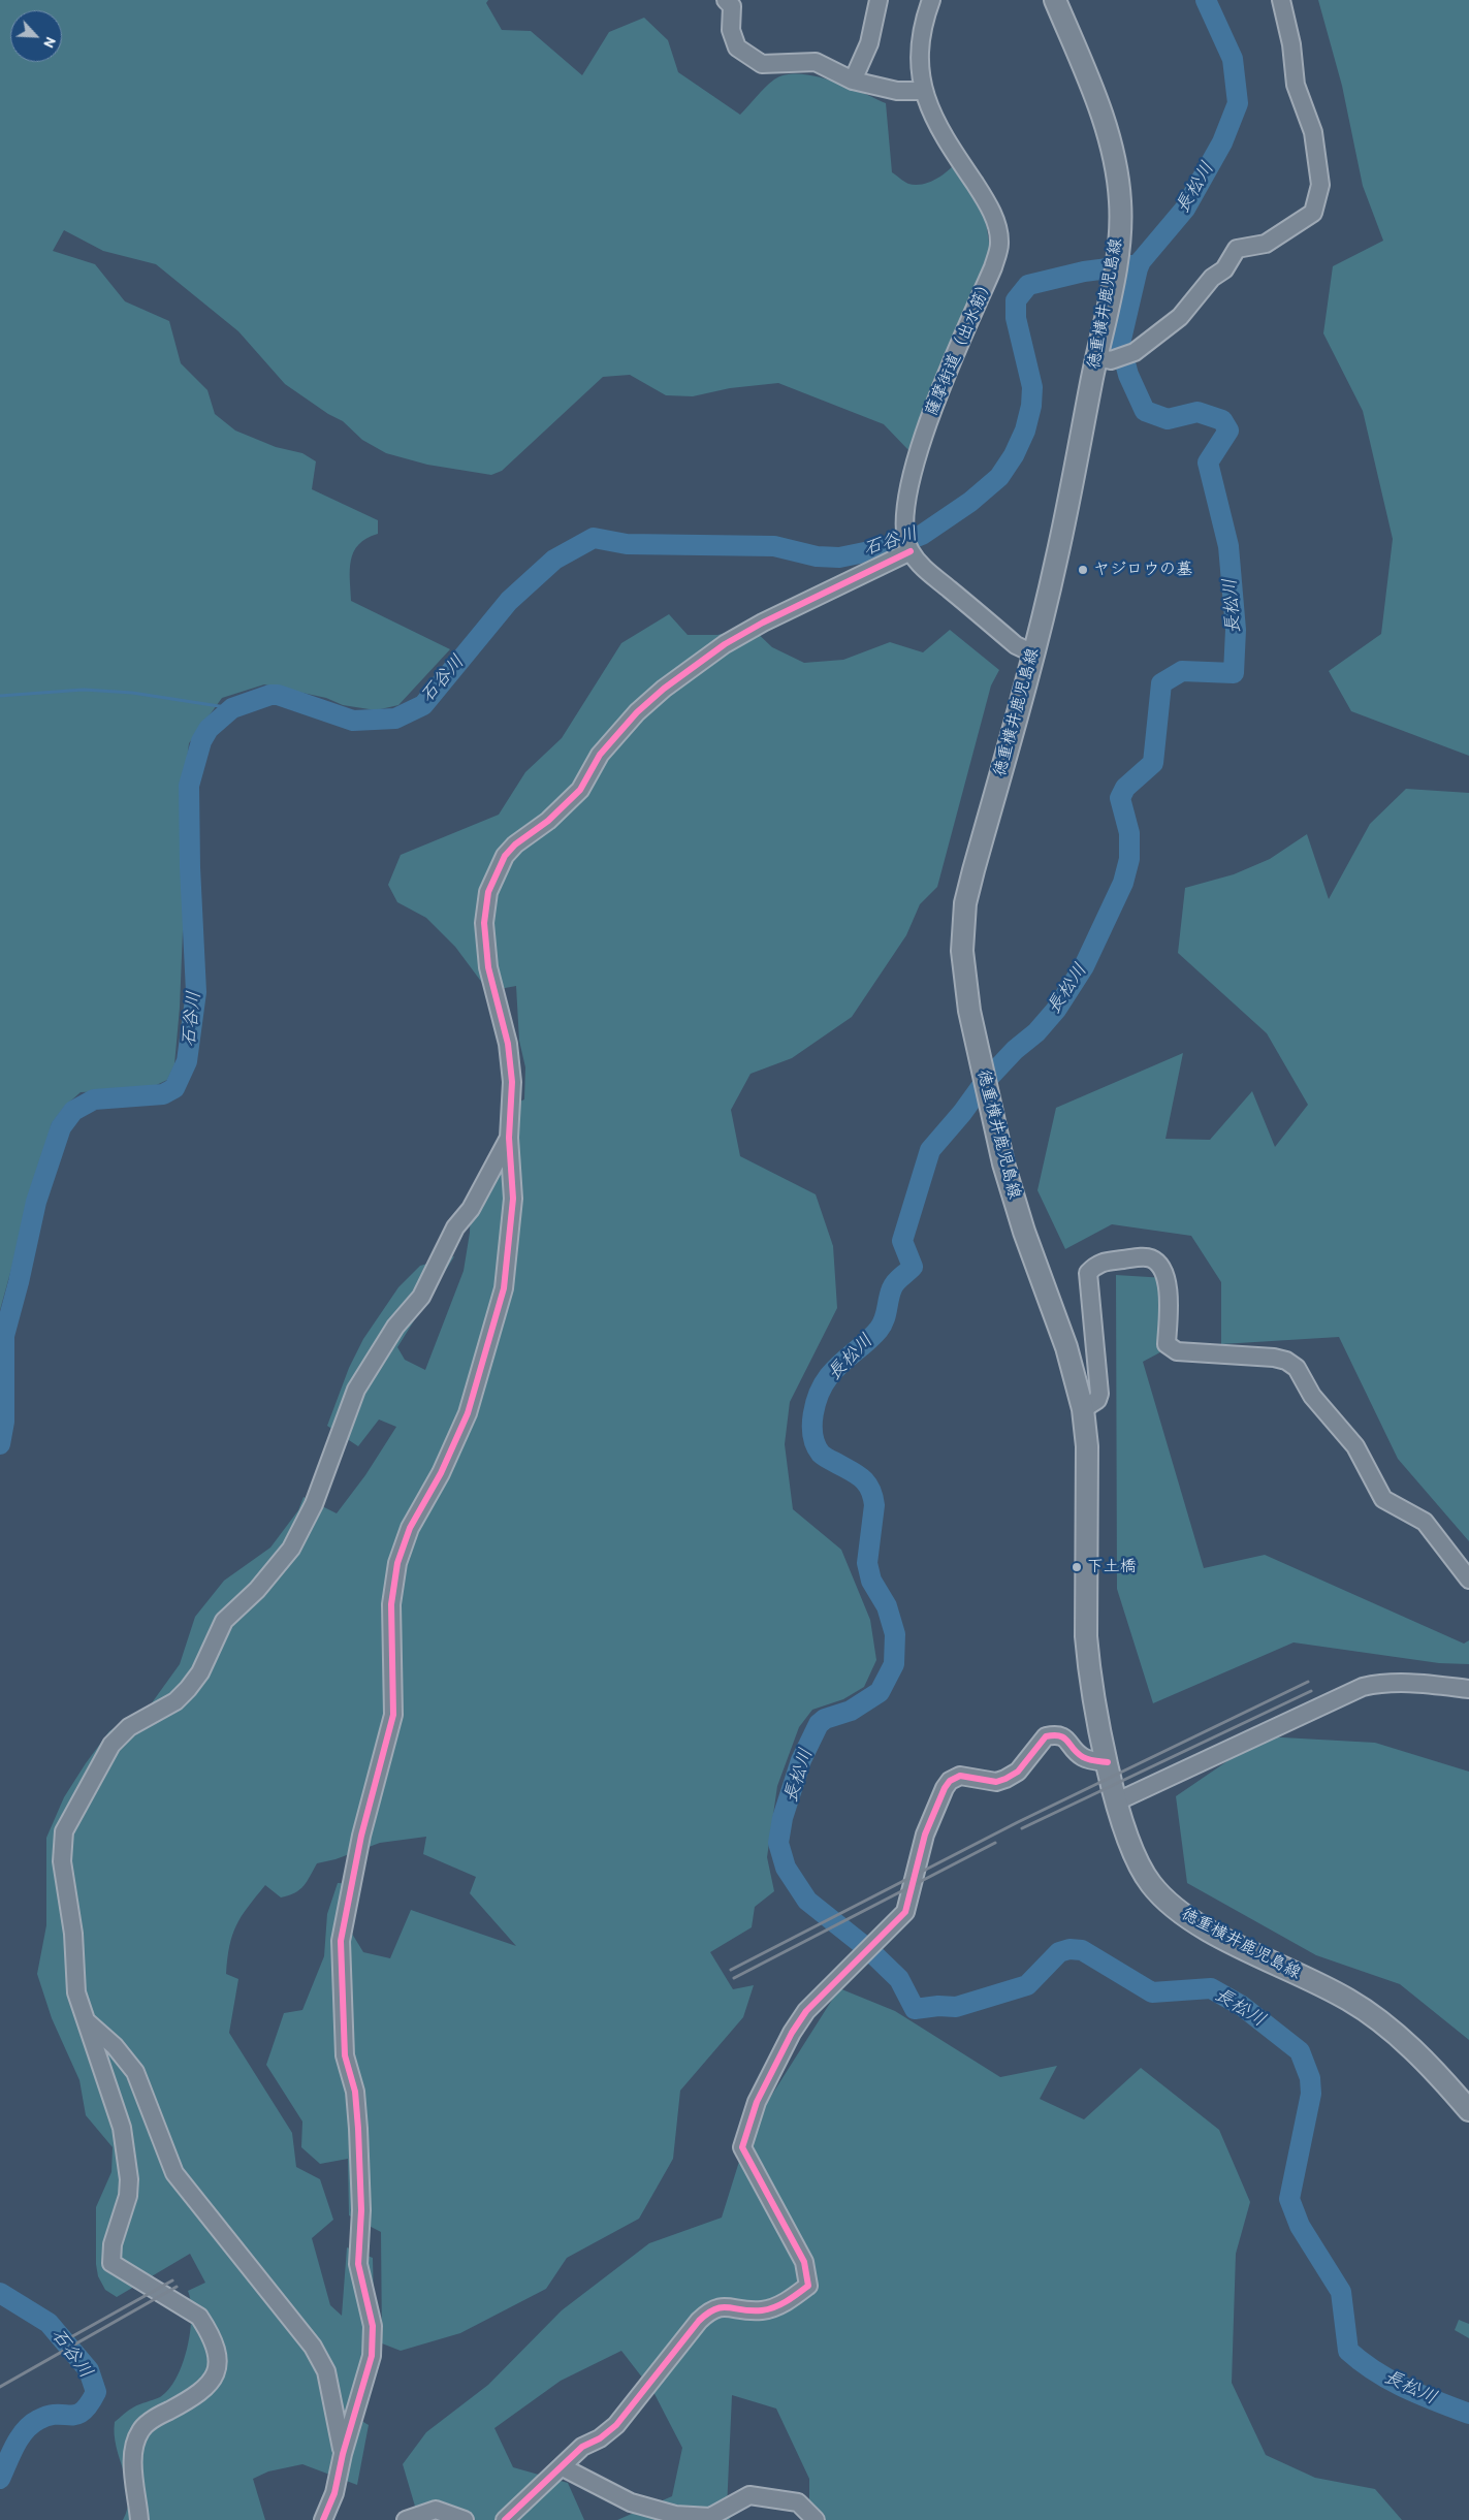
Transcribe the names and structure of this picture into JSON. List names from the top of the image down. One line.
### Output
{"streets":{"main road":["徳重横井鹿児島線"],"street":["薩摩街道（出水筋）"]},"crossings":[["徳重横井鹿児島線","薩摩街道（出水筋）"]],"water":["長松川","石谷川"],"places":["ヤジロウの墓","下土橋"],"north":"bottom right"}
